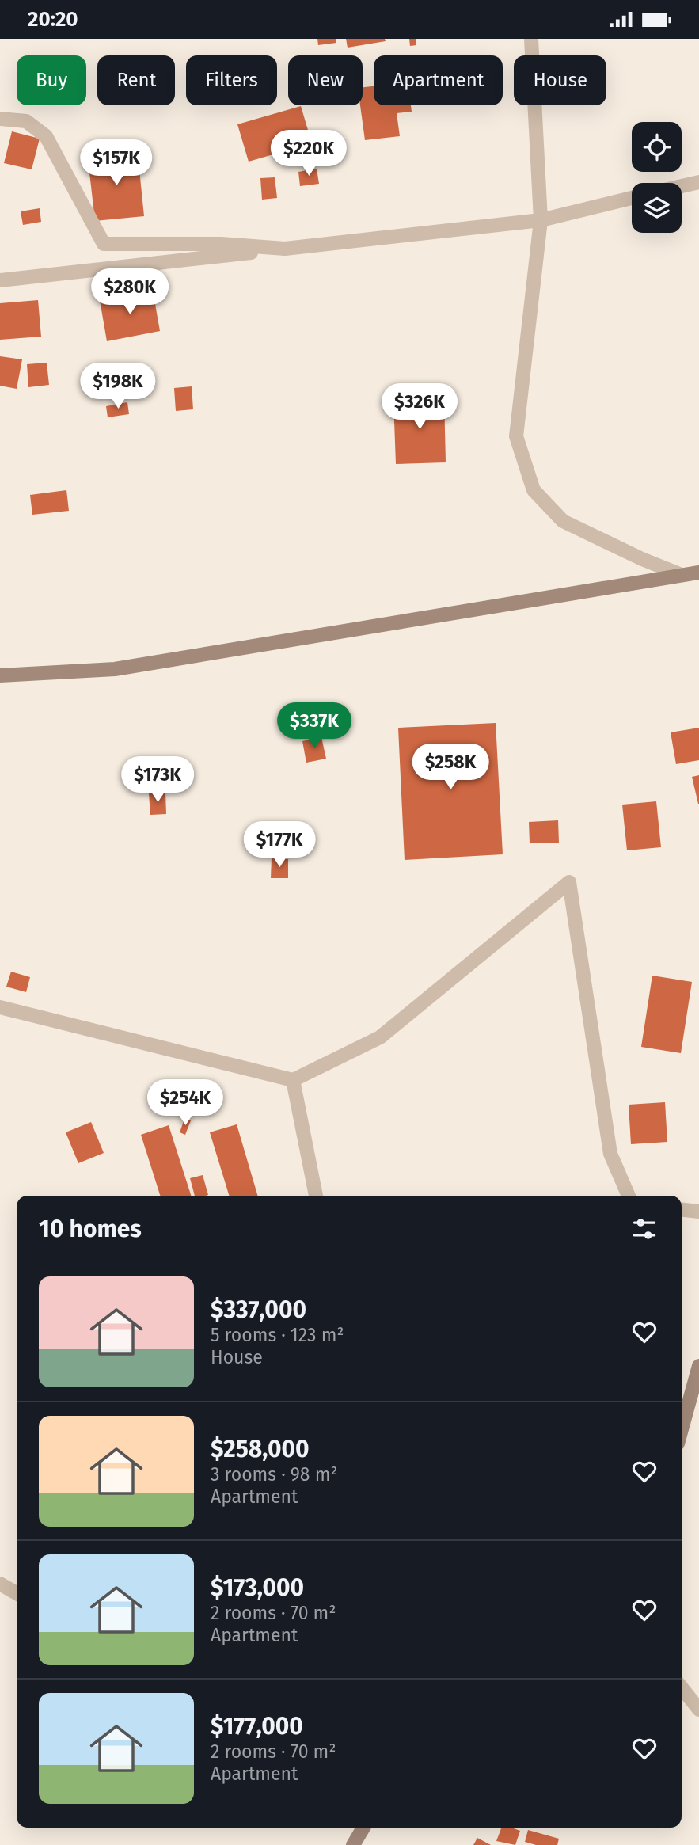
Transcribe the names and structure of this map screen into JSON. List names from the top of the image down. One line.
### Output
{"page":{"status":"20:20","chip":["Buy","Rent","Filters","New","Apartment","House"],"price":["$220K","$157K","$280K","$198K","$326K","$337K","$258K","$173K","$177K","$254K"],"heading":"10 homes","list":[{"name":"$337,000","note":"5 rooms · 123 m² · House"},{"name":"$258,000","note":"3 rooms · 98 m² · Apartment"},{"name":"$173,000","note":"2 rooms · 70 m² · Apartment"},{"name":"$177,000","note":"2 rooms · 70 m² · Apartment"}]}}
